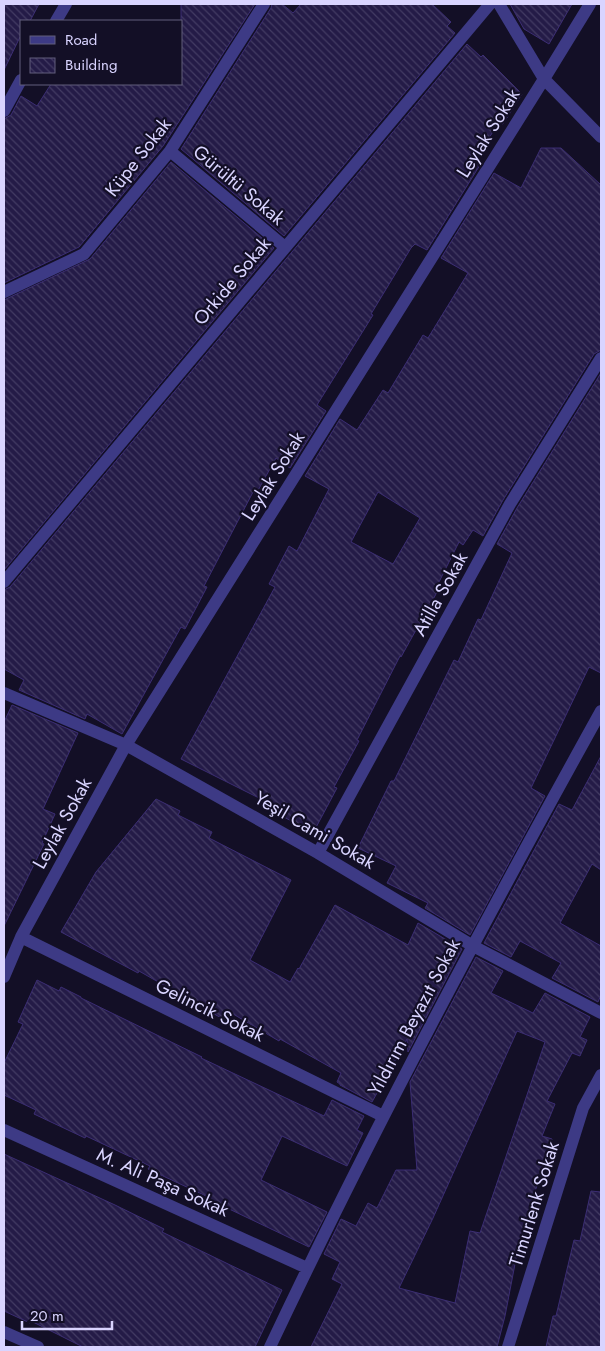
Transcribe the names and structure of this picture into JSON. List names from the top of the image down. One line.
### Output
{"streets":{"street":["Leylak Sokak","Küpe Sokak","Gürültü Sokak","Orkide Sokak","Atilla Sokak","Yeşil Cami Sokak","Gelincik Sokak","Yıldırım Beyazıt Sokak","M. Ali Paşa Sokak","Timurlenk Sokak"]},"crossings":[["Leylak Sokak","Yeşil Cami Sokak"],["Leylak Sokak","Gelincik Sokak"],["Küpe Sokak","Gürültü Sokak"],["Gürültü Sokak","Orkide Sokak"],["Atilla Sokak","Yeşil Cami Sokak"],["Yeşil Cami Sokak","Yıldırım Beyazıt Sokak"],["Gelincik Sokak","Yıldırım Beyazıt Sokak"],["Yıldırım Beyazıt Sokak","M. Ali Paşa Sokak"]],"legend":["Road","Building"],"scale_bar":"20 m"}
